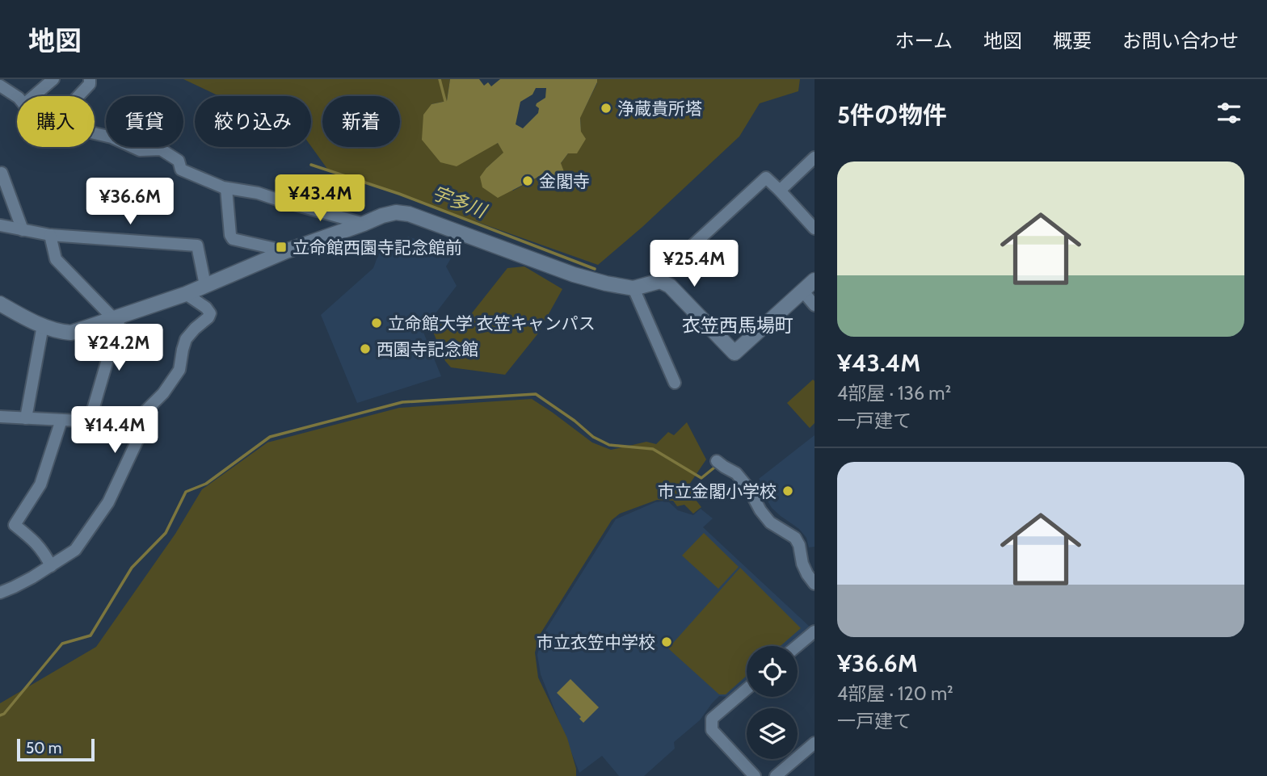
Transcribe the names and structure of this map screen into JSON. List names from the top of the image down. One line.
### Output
{"districts":["衣笠西馬場町"],"water":["宇多川"],"places":{"other":["浄蔵貴所塔","金閣寺","立命館大学 衣笠キャンパス","西園寺記念館","市立金閣小学校","市立衣笠中学校"],"transit":["立命館西園寺記念館前"]},"scale_bar":"50 m","page":{"header":"地図","nav":["ホーム","地図","概要","お問い合わせ"],"heading":"5件の物件","chip":["購入","賃貸","絞り込み","新着"],"list":[{"name":"¥43.4M","note":"4部屋 · 136 m² · 一戸建て"},{"name":"¥36.6M","note":"4部屋 · 120 m² · 一戸建て"}],"price":["¥43.4M","¥36.6M","¥25.4M","¥24.2M","¥14.4M"],"scale":"50 m"}}
